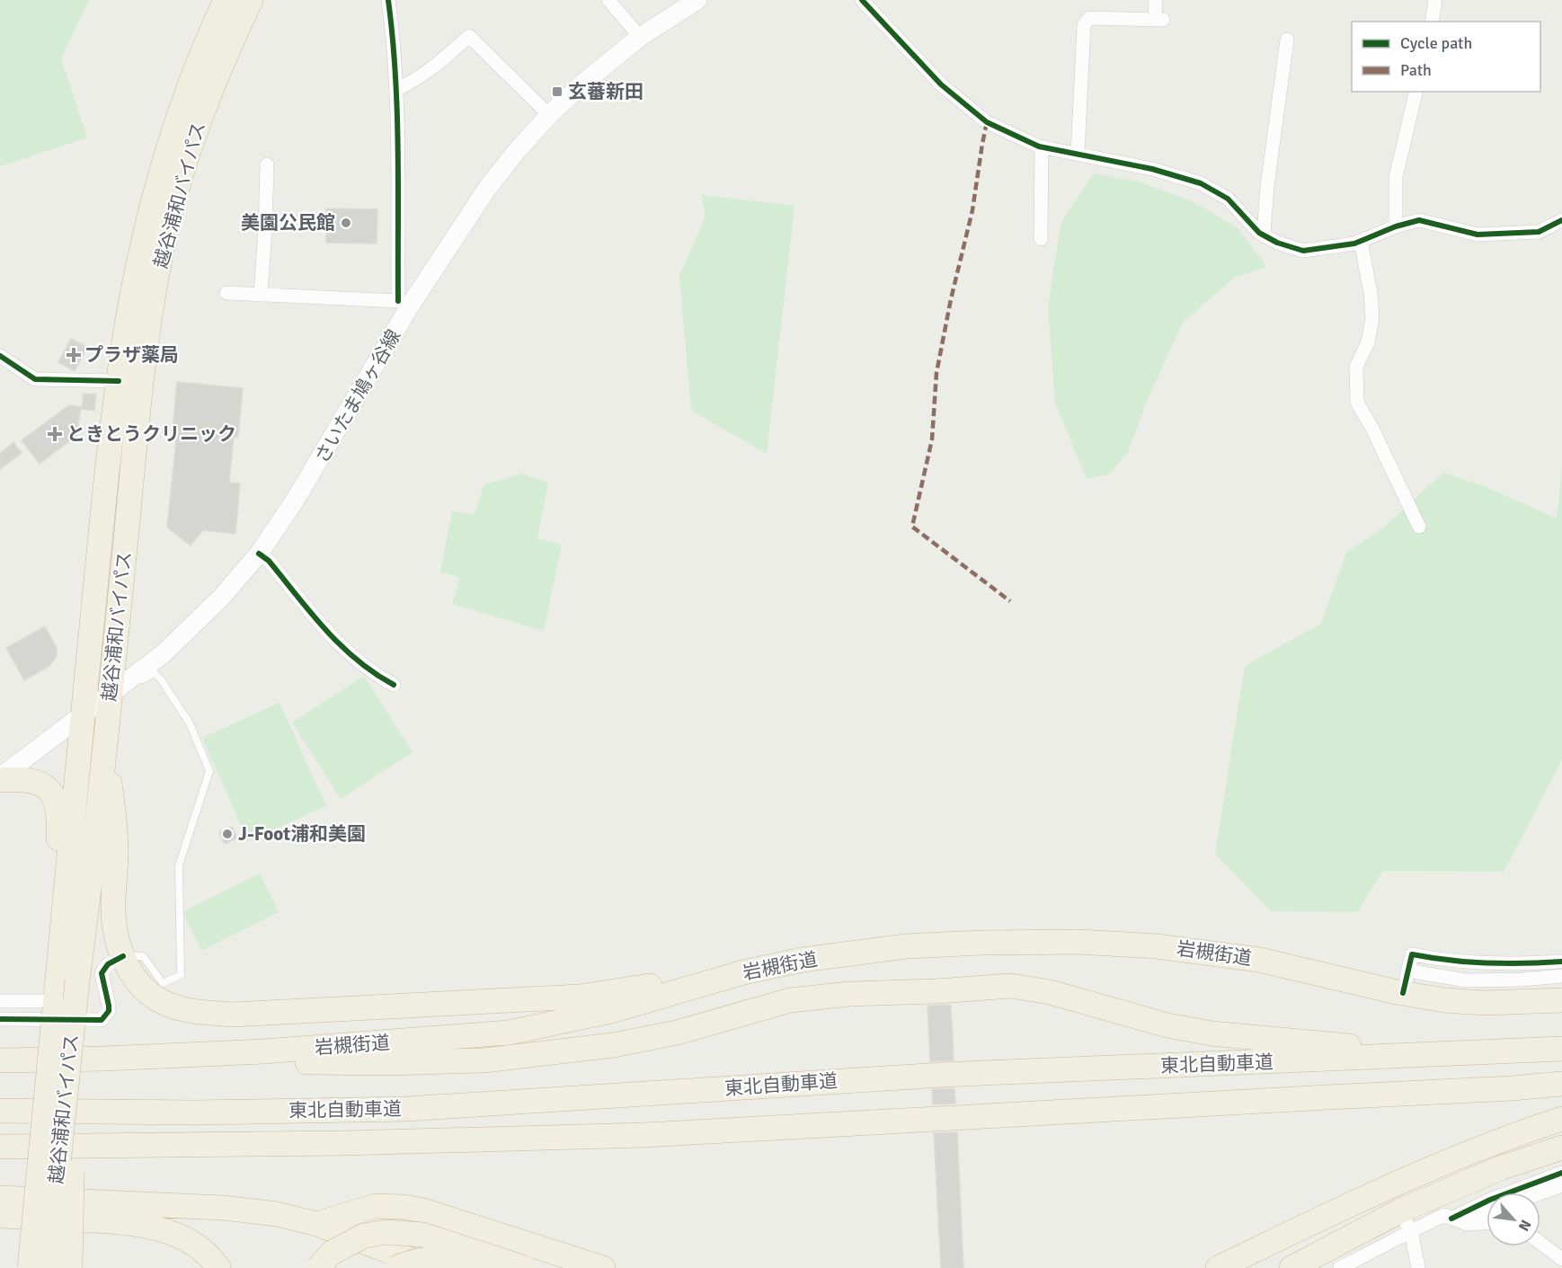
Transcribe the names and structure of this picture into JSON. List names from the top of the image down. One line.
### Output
{"streets":{"highway":["越谷浦和バイパス","岩槻街道","東北自動車道"],"main road":["さいたま鳩ヶ谷線"]},"crossings":[["越谷浦和バイパス","さいたま鳩ヶ谷線"]],"places":{"transit":["玄蕃新田"],"other":["美園公民館","J-Foot浦和美園"],"health":["プラザ薬局","ときとうクリニック"]},"legend":["Cycle path","Path"],"north":"bottom right"}
